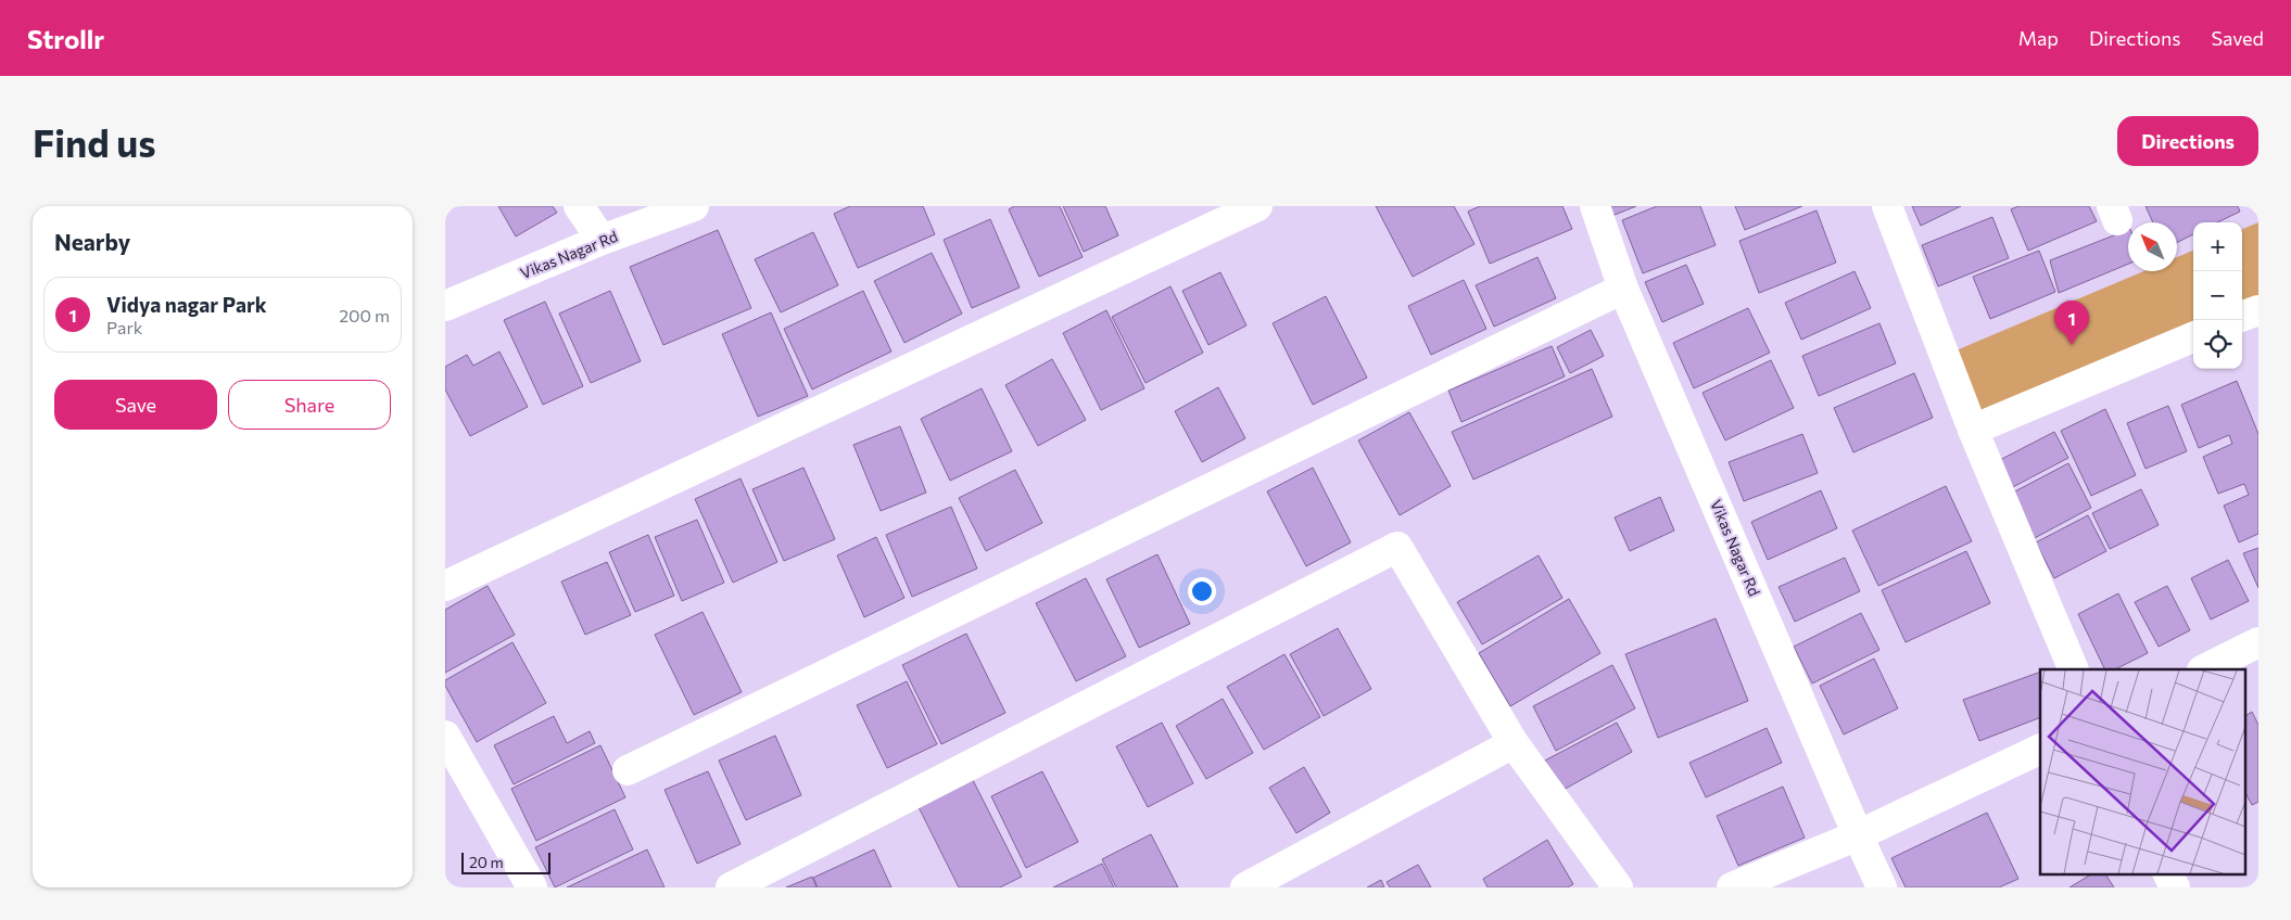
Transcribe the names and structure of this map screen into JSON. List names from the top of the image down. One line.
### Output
{"streets":{"street":["Vikas Nagar Rd"]},"scale_bar":"20 m","north":"top left","page":{"header":"Strollr","nav":["Map","Directions","Saved"],"buttons":["Directions",["Save","Share"]],"title":"Find us","heading":"Nearby","map_buttons":["+","−"],"list":[{"mark":"1","name":"Vidya nagar Park","note":"Park","value":"200 m"}],"pins":"1","scale":"20 m"}}
